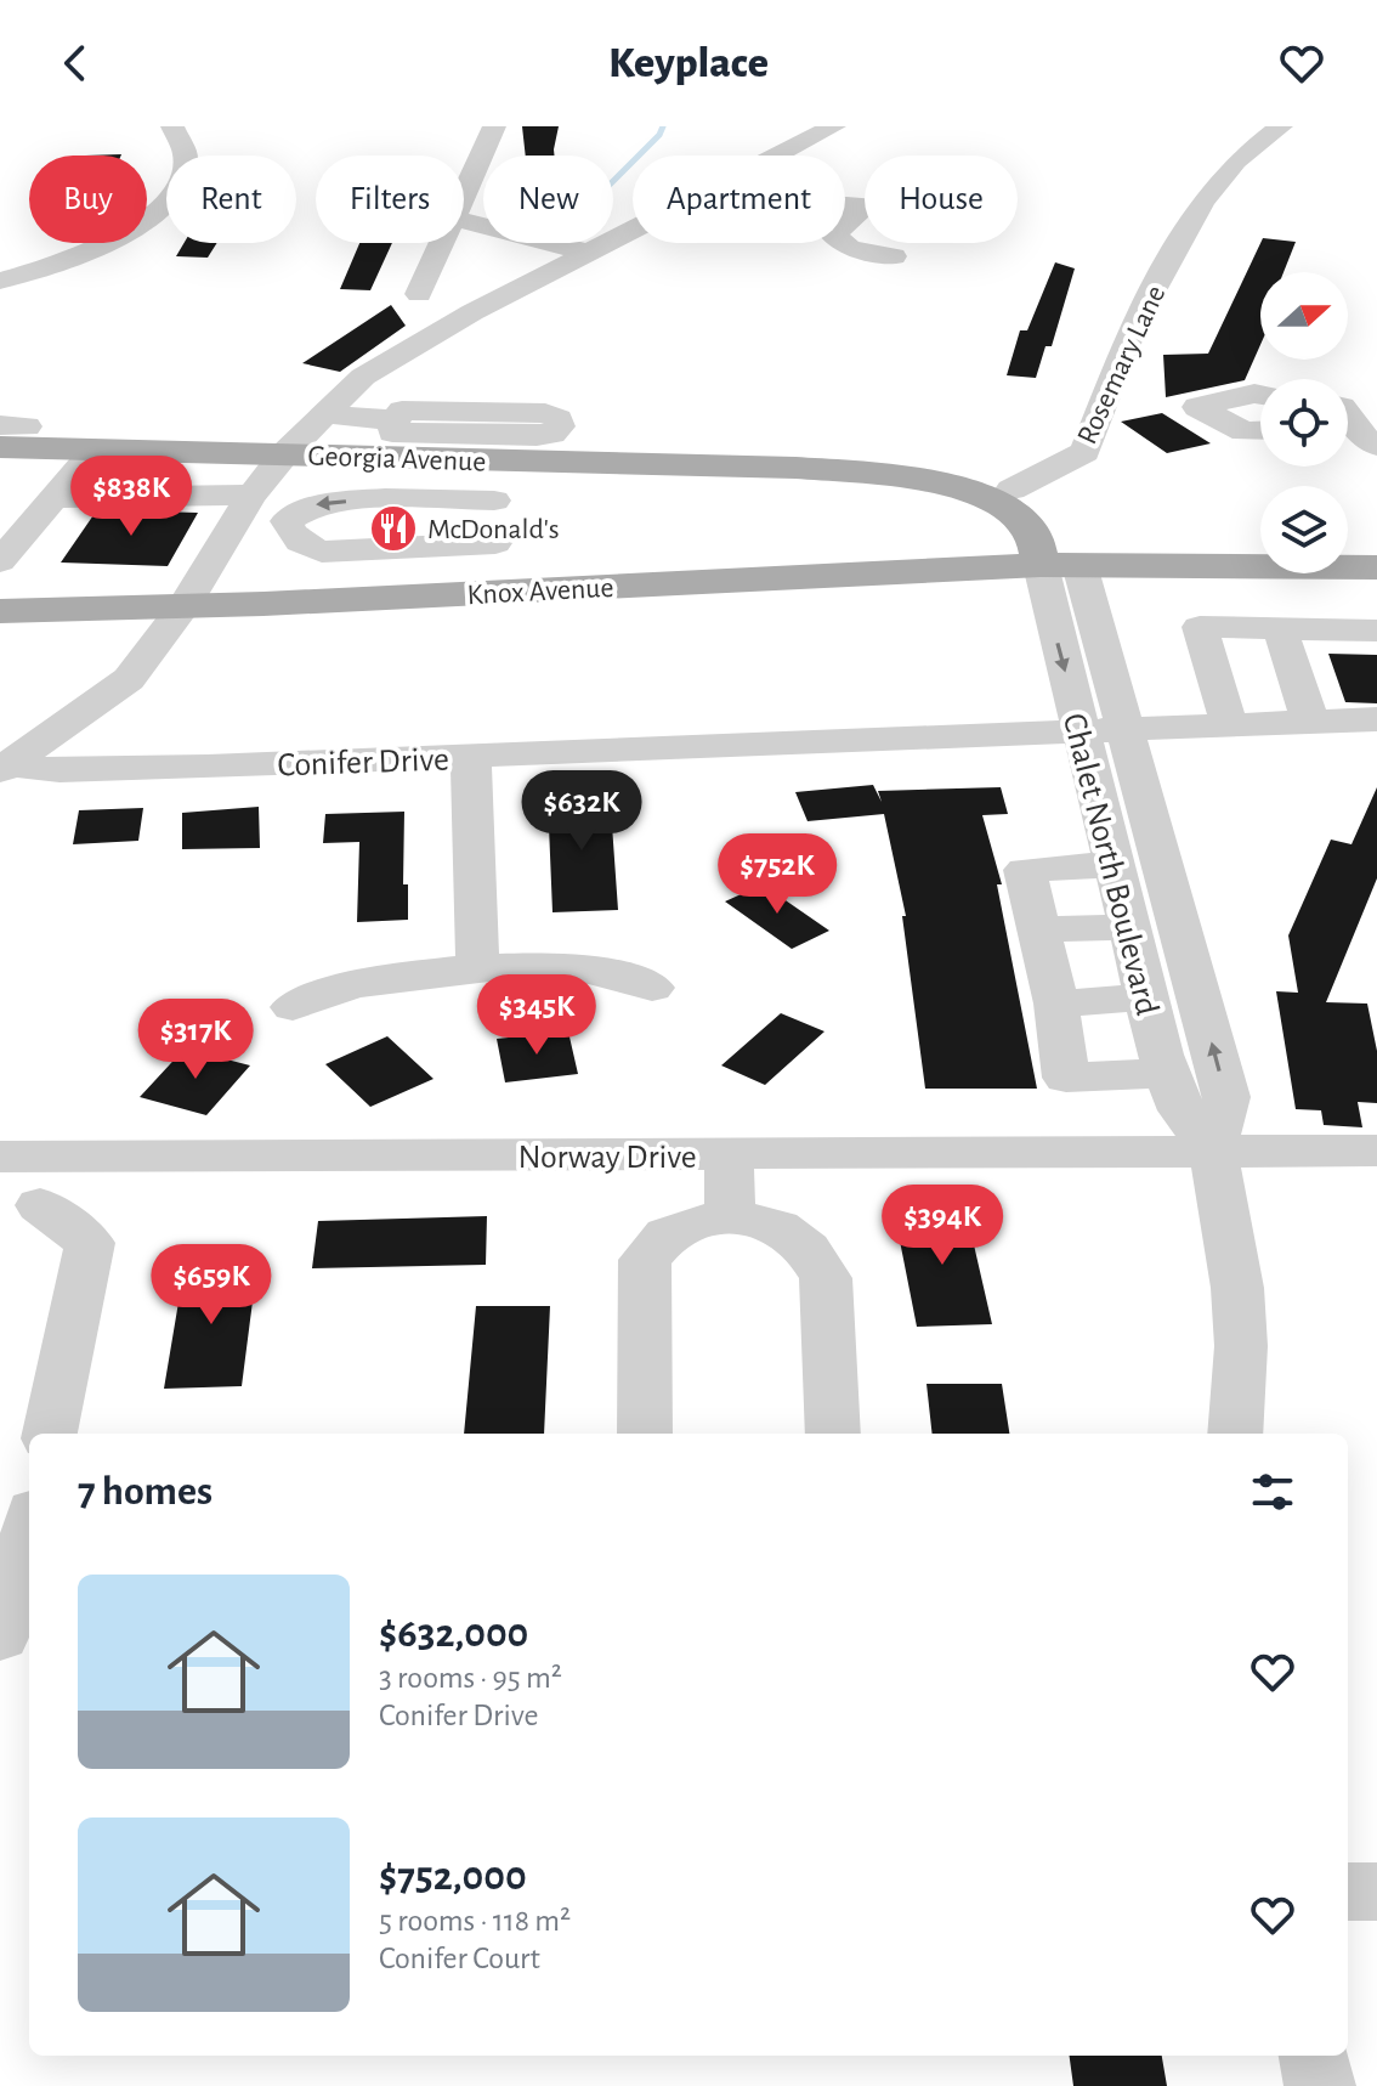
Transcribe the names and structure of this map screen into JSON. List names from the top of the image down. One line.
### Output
{"streets":{"main road":["Georgia Avenue","Knox Avenue"],"street":["Rosemary Lane","Conifer Drive","Chalet North Boulevard","Norway Drive"]},"crossings":[["Rosemary Lane","Georgia Avenue"],["Georgia Avenue","Knox Avenue"],["Georgia Avenue","Chalet North Boulevard"],["Knox Avenue","Chalet North Boulevard"],["Conifer Drive","Chalet North Boulevard"],["Chalet North Boulevard","Norway Drive"]],"places":{"restaurant":["McDonald's"]},"north":"right","page":{"header":"Keyplace","chip":["Buy","Rent","Filters","New","Apartment","House"],"price":["$838K","$632K","$752K","$345K","$317K","$394K","$659K"],"heading":"7 homes","list":[{"name":"$632,000","note":"3 rooms · 95 m² · Conifer Drive"},{"name":"$752,000","note":"5 rooms · 118 m² · Conifer Court"}]}}
